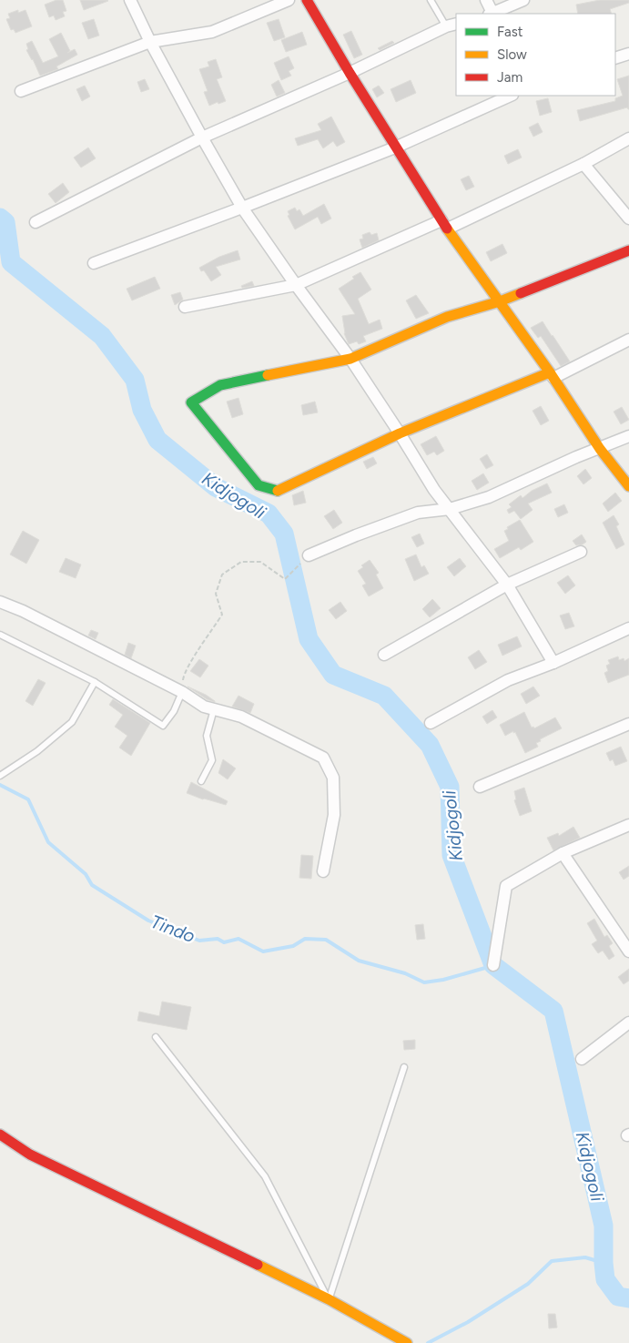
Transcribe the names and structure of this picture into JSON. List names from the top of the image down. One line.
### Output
{"water":["Kidjogoli","Tindo"],"legend":["Fast","Slow","Jam"]}
